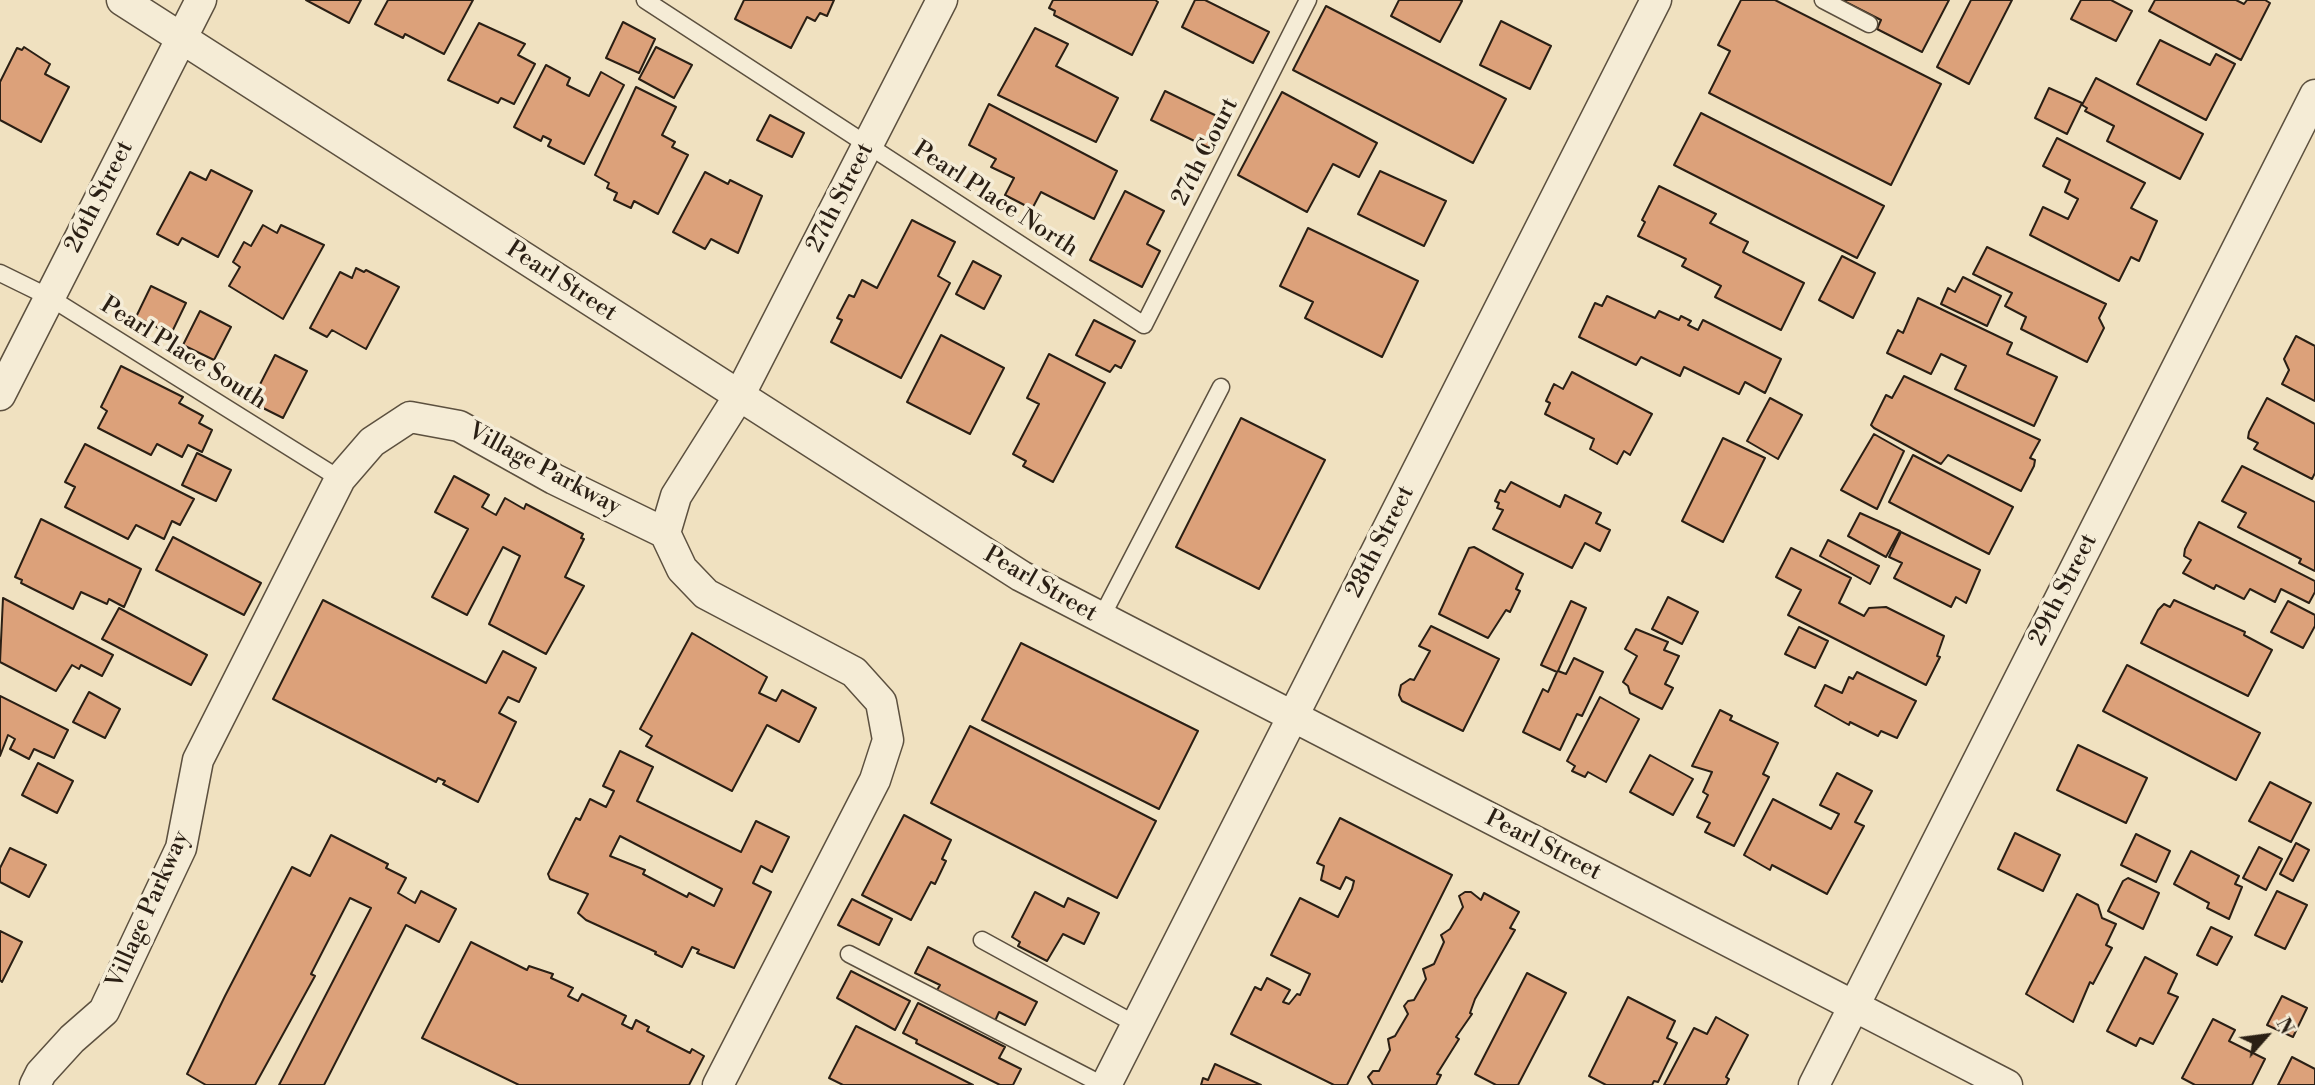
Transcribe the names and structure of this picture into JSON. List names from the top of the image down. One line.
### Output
{"streets":{"street":["26th Street","27th Street","Pearl Street","Village Parkway","28th Street","29th Street"],"lane":["27th Court","Pearl Place North","Pearl Place South"]},"crossings":[["27th Court","Pearl Place North"],["26th Street","Pearl Street"],["26th Street","Pearl Place South"],["27th Street","Pearl Place North"],["27th Street","Pearl Street"],["27th Street","Village Parkway"],["Pearl Street","28th Street"],["Pearl Street","29th Street"],["Pearl Place South","Village Parkway"]],"north":"top right"}
